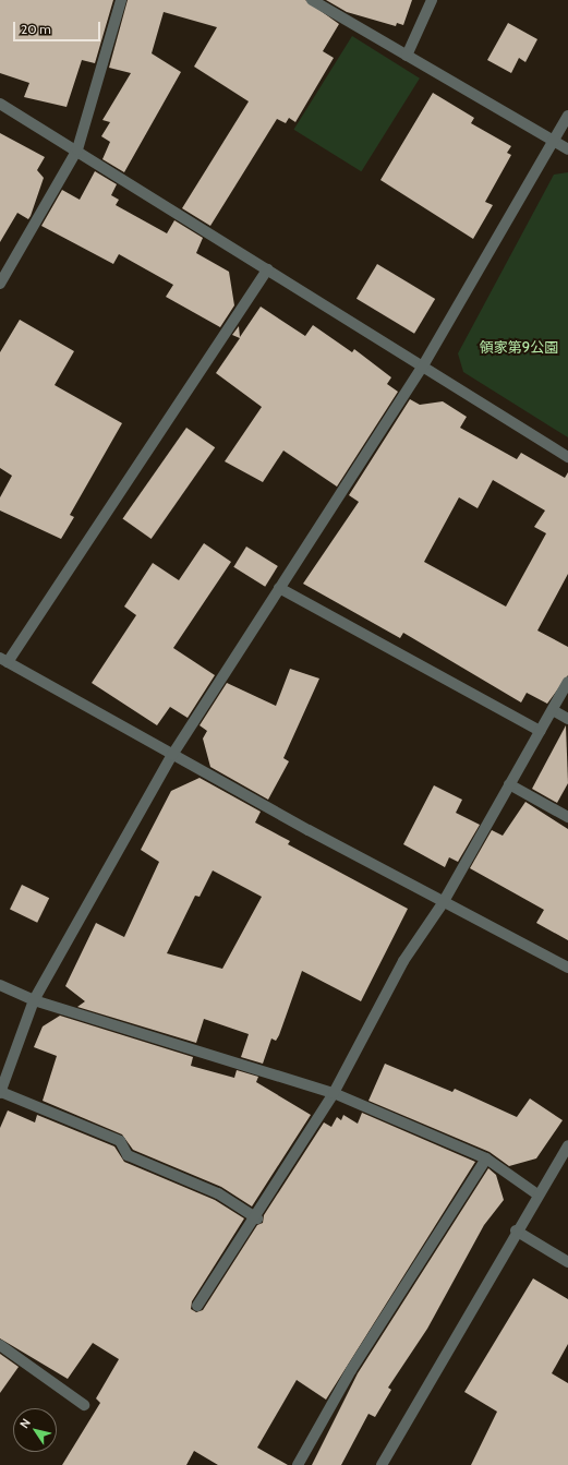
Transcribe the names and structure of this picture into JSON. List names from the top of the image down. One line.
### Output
{"parks":["領家第9公園"],"scale_bar":"20 m","north":"top left"}
